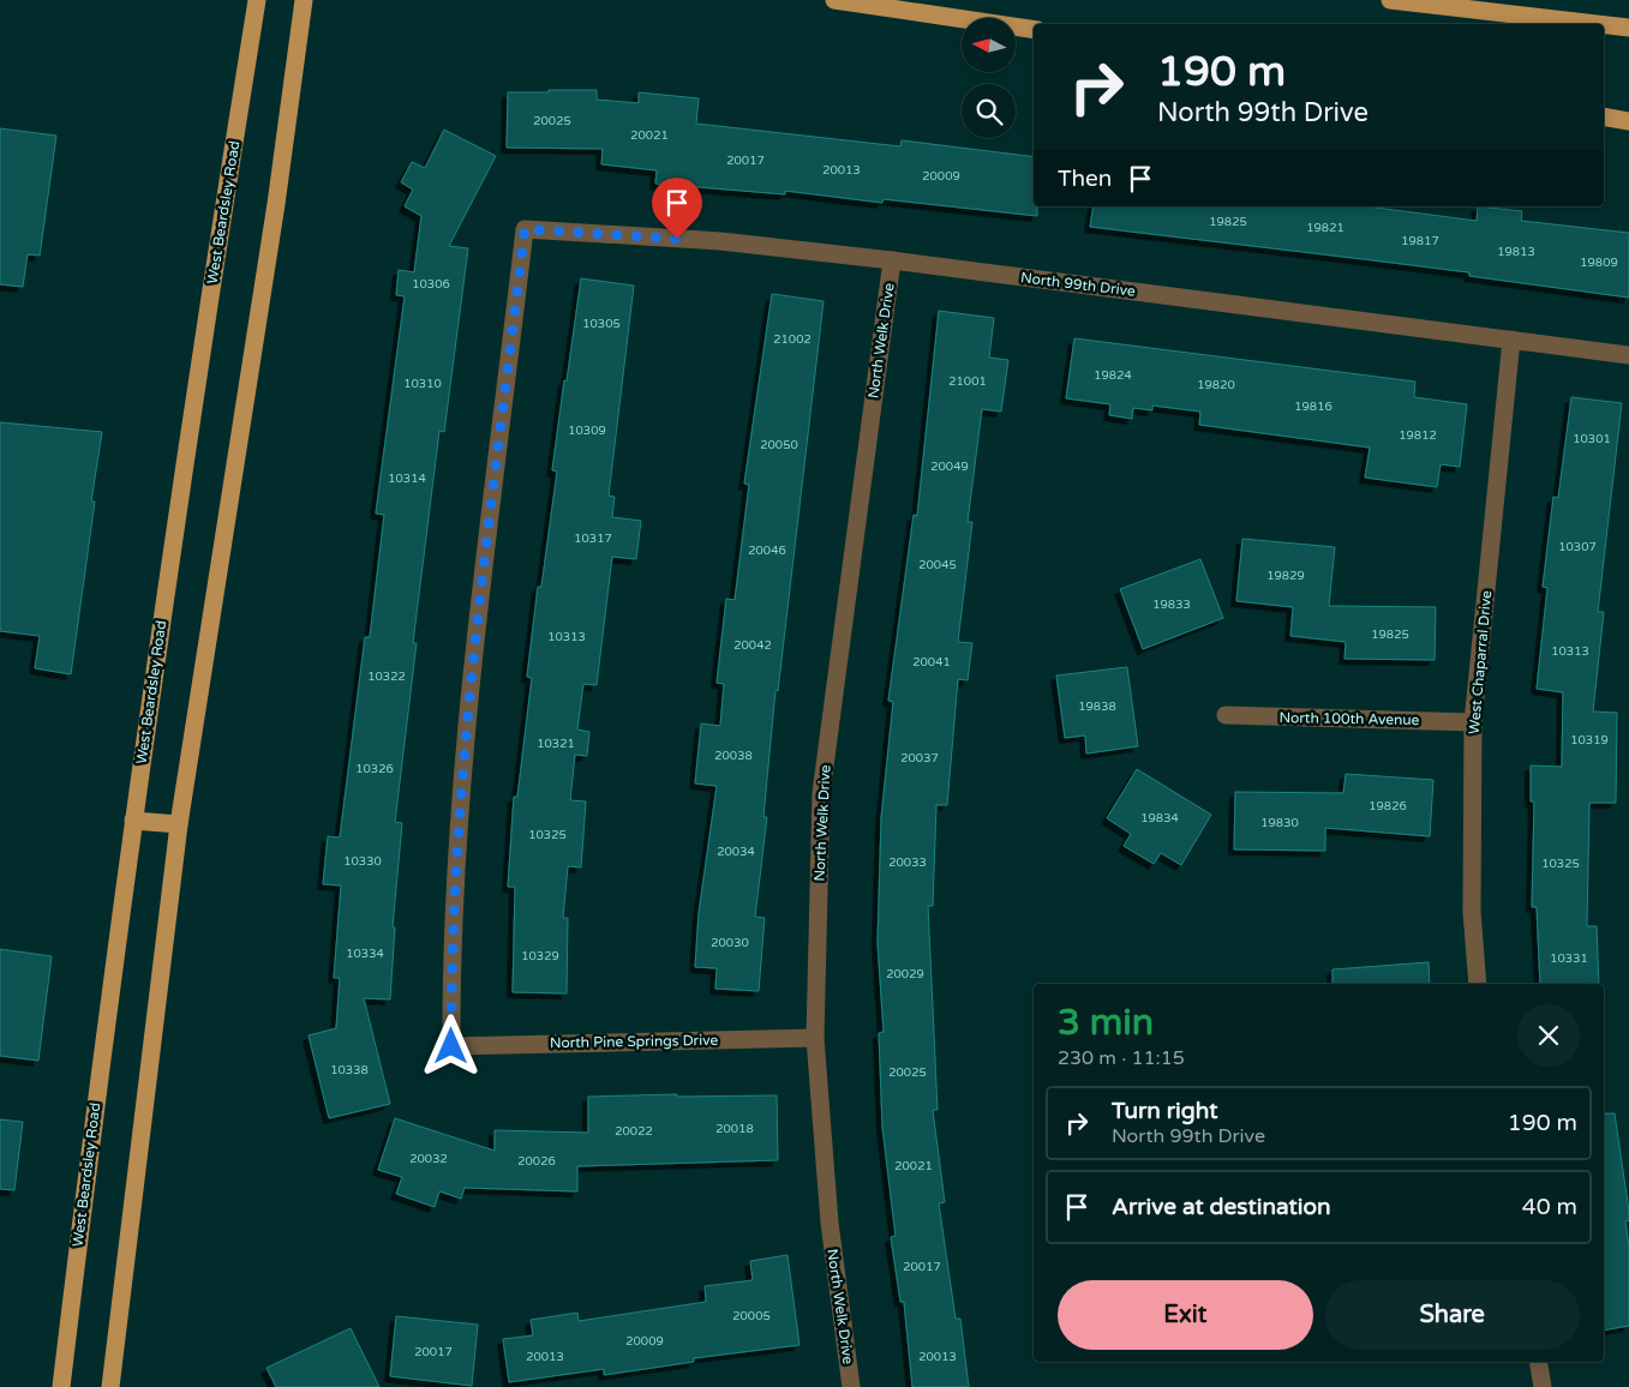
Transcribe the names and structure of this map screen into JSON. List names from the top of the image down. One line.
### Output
{"streets":{"main road":["West Beardsley Road"],"street":["North 99th Drive","North Welk Drive","West Chaparral Drive","North 100th Avenue","North Pine Springs Drive"]},"crossings":[["North 99th Drive","North Welk Drive"],["North 99th Drive","West Chaparral Drive"],["North 99th Drive","North Pine Springs Drive"],["North Welk Drive","North Pine Springs Drive"],["West Chaparral Drive","North 100th Avenue"]],"house_numbers":["20025","20021","20017","20013","20009","19825","19821","19817","19813","19809","10306","10305","21002","19824","21001","10310","19820","19816","10309","19812","10301","20050","20049","10314","10317","10307","20046","20045","19829","19833","19825","10313","20042","10313","20041","10322","19838","10319","10321","20038","20037","10326","19826","19834","19830","10325","20034","10330","20033","10325","20030","10334","10329","10331","20029","10338","20025","20018","20022","20032","20026","20021","20017","20005","20009","20017","20013","20013"],"north":"left","page":{"turn":["190 m","North 99th Drive"],"then":"Then","heading":["3 min","230 m · 11:15"],"list":[{"name":"Turn right","note":"North 99th Drive","value":"190 m"},{"name":"Arrive at destination","value":"40 m"}],"buttons":["Exit","Share"]}}
